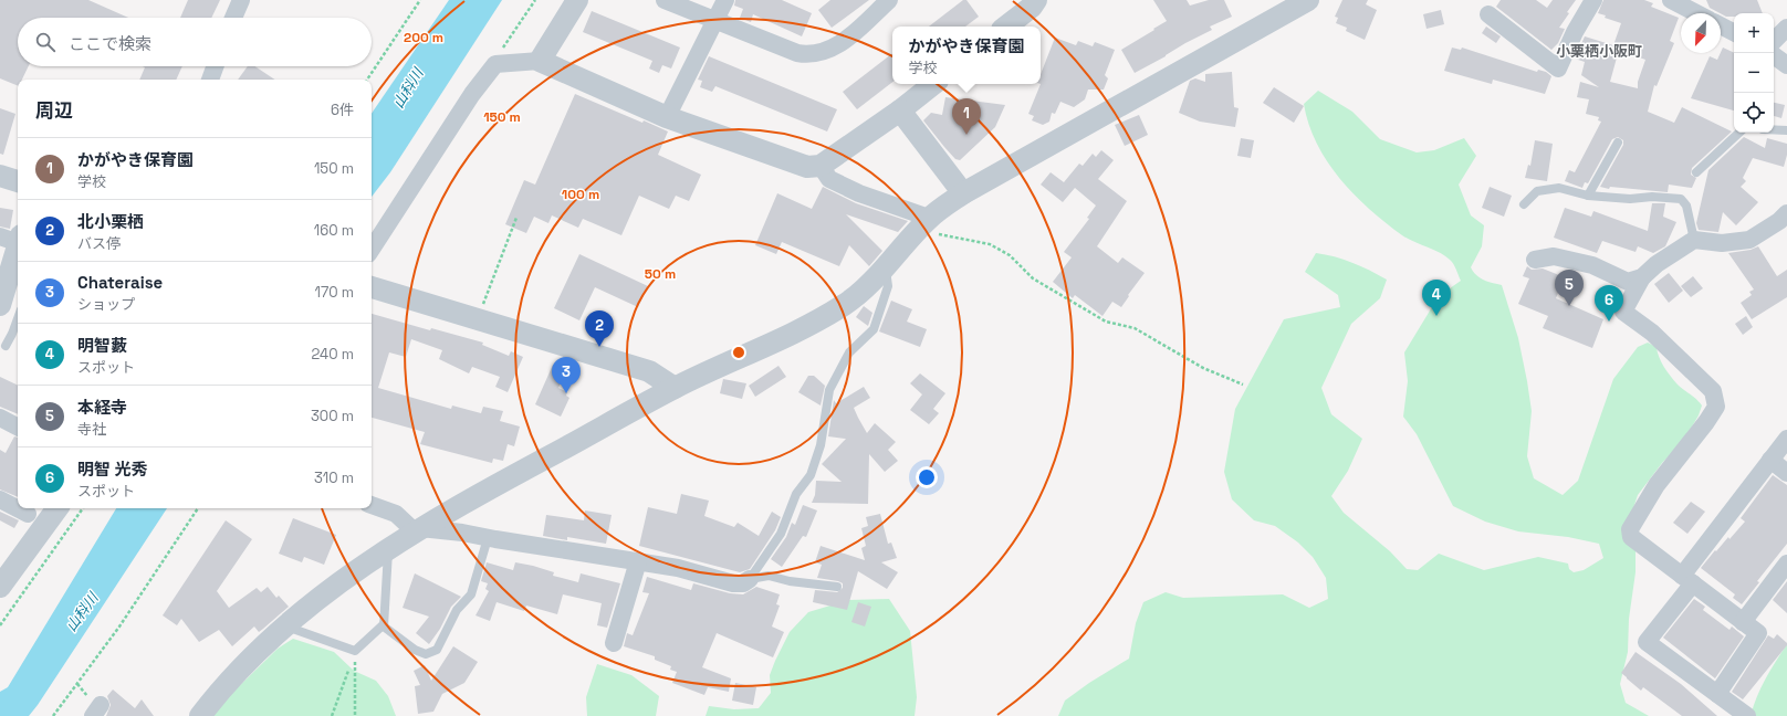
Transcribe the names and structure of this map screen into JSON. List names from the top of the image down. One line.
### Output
{"districts":["小栗栖小阪町"],"water":["山科川"],"north":"bottom left","page":{"map_buttons":["+","−"],"search":"ここで検索","popup":["かがやき保育園","学校"],"heading":["周辺","6件"],"pins":["1","5","4","6","2","3"],"list":[{"mark":"1","name":"かがやき保育園","note":"学校","value":"150 m"},{"mark":"2","name":"北小栗栖","note":"バス停","value":"160 m"},{"mark":"3","name":"Chateraise","note":"ショップ","value":"170 m"},{"mark":"4","name":"明智藪","note":"スポット","value":"240 m"},{"mark":"5","name":"本経寺","note":"寺社","value":"300 m"},{"mark":"6","name":"明智 光秀","note":"スポット","value":"310 m"}]},"rings":["200 m","150 m","100 m","50 m"]}
